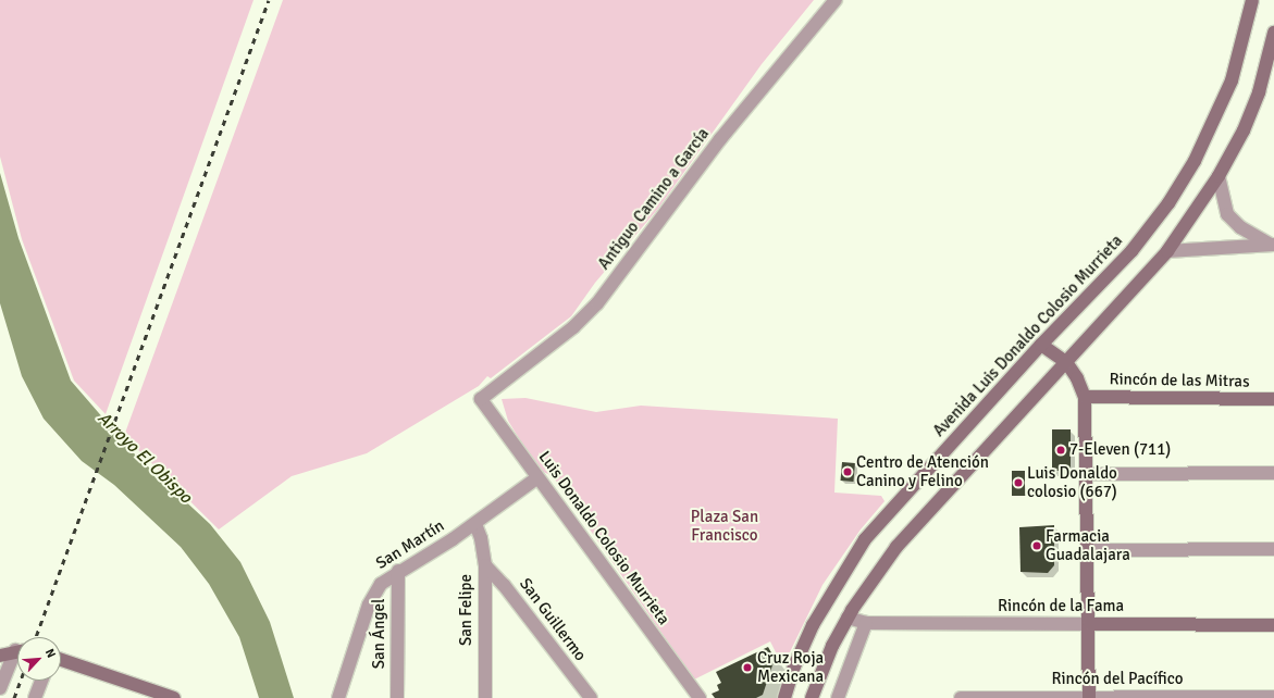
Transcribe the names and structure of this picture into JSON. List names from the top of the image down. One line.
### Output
{"streets":{"main road":["Avenida Luis Donaldo Colosio Murrieta","Rincón de las Mitras","Rincón de la Fama"],"street":["Antiguo Camino a García","Luis Donaldo Colosio Murrieta","San Martín","San Felipe","San Guillermo","San Ángel","Rincón del Pacífico"]},"crossings":[["Antiguo Camino a García","Luis Donaldo Colosio Murrieta"],["Luis Donaldo Colosio Murrieta","San Martín"],["San Martín","San Felipe"],["San Martín","San Ángel"],["San Felipe","San Guillermo"]],"water":["Arroyo El Obispo"],"parks":["Plaza San Francisco"],"places":["7-Eleven (711)","Centro de Atención Canino y Felino","Luis Donaldo colosio (667)","Farmacia Guadalajara","Cruz Roja Mexicana"],"north":"top right"}
